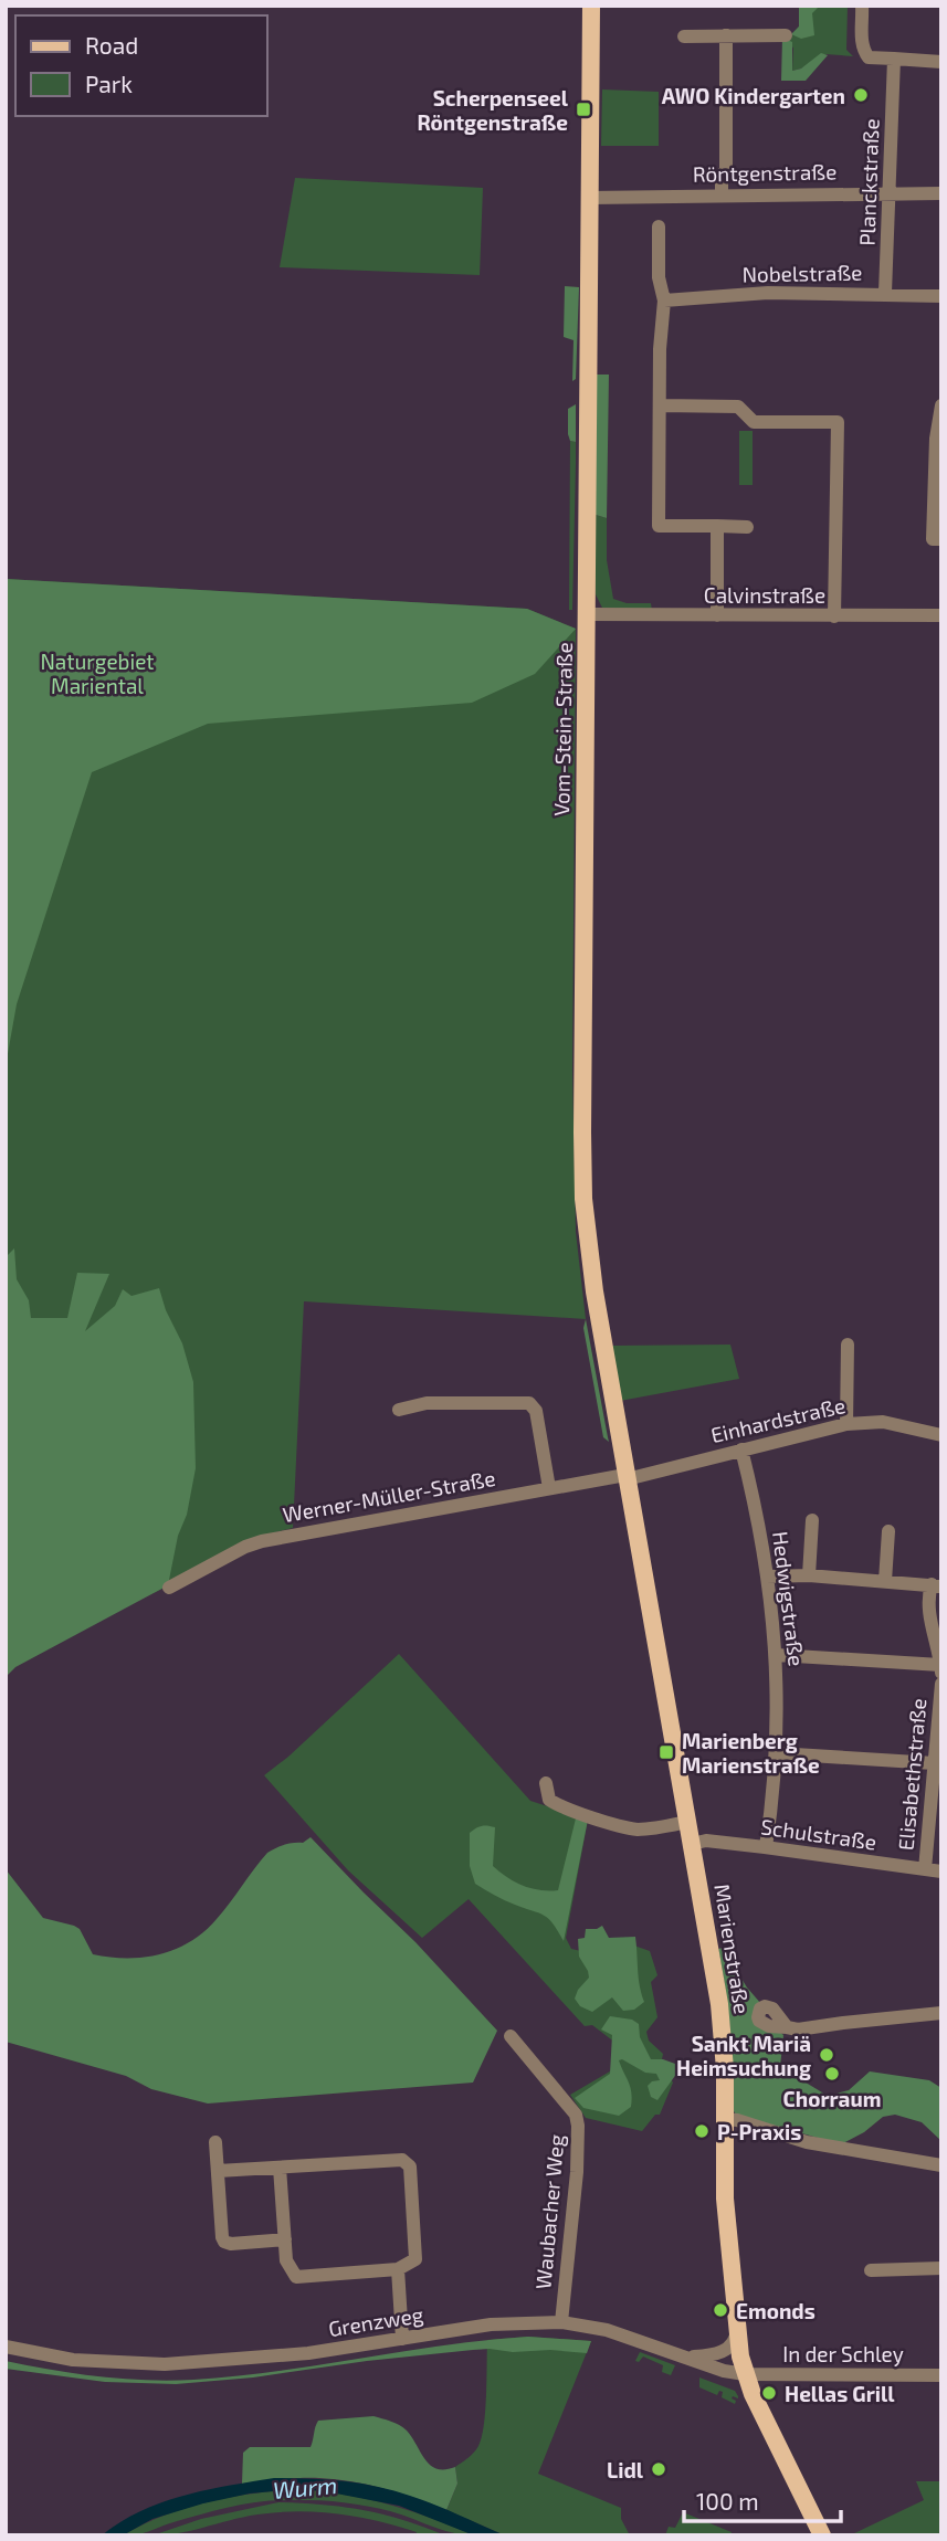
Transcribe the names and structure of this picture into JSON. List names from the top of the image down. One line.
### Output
{"streets":{"main road":["Vom-Stein-Straße","Marienstraße"],"street":["Röntgenstraße","Planckstraße","Nobelstraße","Calvinstraße","Einhardstraße","Werner-Müller-Straße","Hedwigstraße","Elisabethstraße","Schulstraße","Waubacher Weg","Grenzweg","In der Schley"]},"crossings":[["Röntgenstraße","Planckstraße"],["Röntgenstraße","Vom-Stein-Straße"],["Planckstraße","Nobelstraße"],["Calvinstraße","Vom-Stein-Straße"],["Vom-Stein-Straße","Marienstraße"],["Einhardstraße","Werner-Müller-Straße"],["Einhardstraße","Hedwigstraße"],["Einhardstraße","Marienstraße"],["Werner-Müller-Straße","Marienstraße"],["Hedwigstraße","Schulstraße"],["Elisabethstraße","Schulstraße"],["Schulstraße","Marienstraße"],["Marienstraße","Grenzweg"],["Marienstraße","In der Schley"],["Waubacher Weg","Grenzweg"],["Grenzweg","In der Schley"]],"water":["Wurm"],"parks":["Naturgebiet Mariental"],"places":{"other":["AWO Kindergarten","Sankt Mariä Heimsuchung","Chorraum","P-Praxis","Emonds","Hellas Grill","Lidl"],"transit":["Scherpenseel Röntgenstraße","Marienberg Marienstraße"]},"legend":["Road","Park"],"scale_bar":"100 m"}
